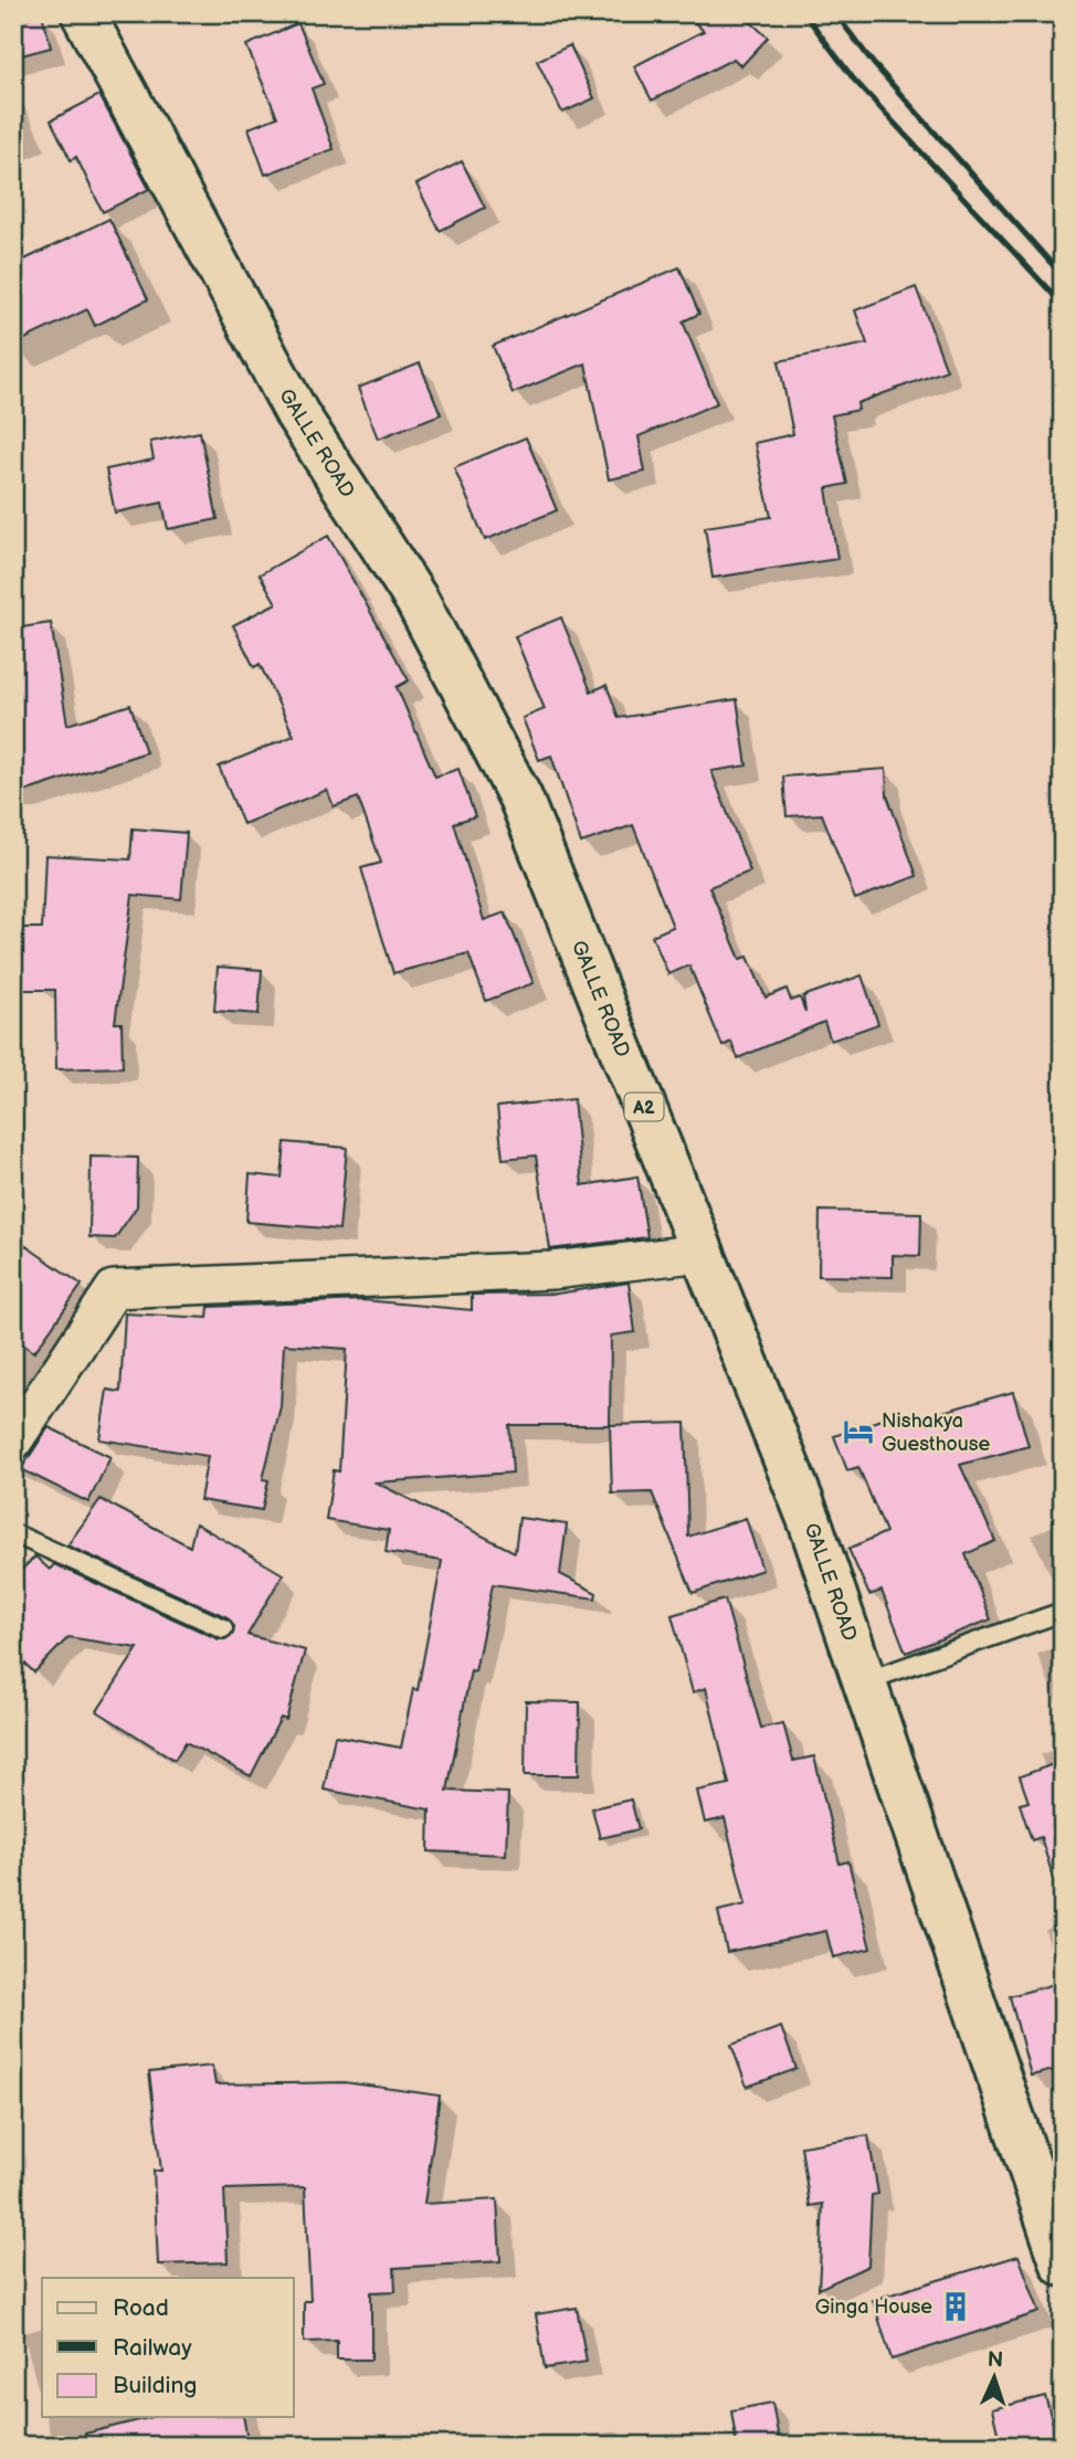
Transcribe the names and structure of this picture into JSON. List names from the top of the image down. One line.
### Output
{"streets":{"highway":["GALLE ROAD","A2"]},"places":{"hotel":["Nishakya Guesthouse"],"building":["Ginga House"]},"legend":["Road","Railway","Building"],"north":"top"}
